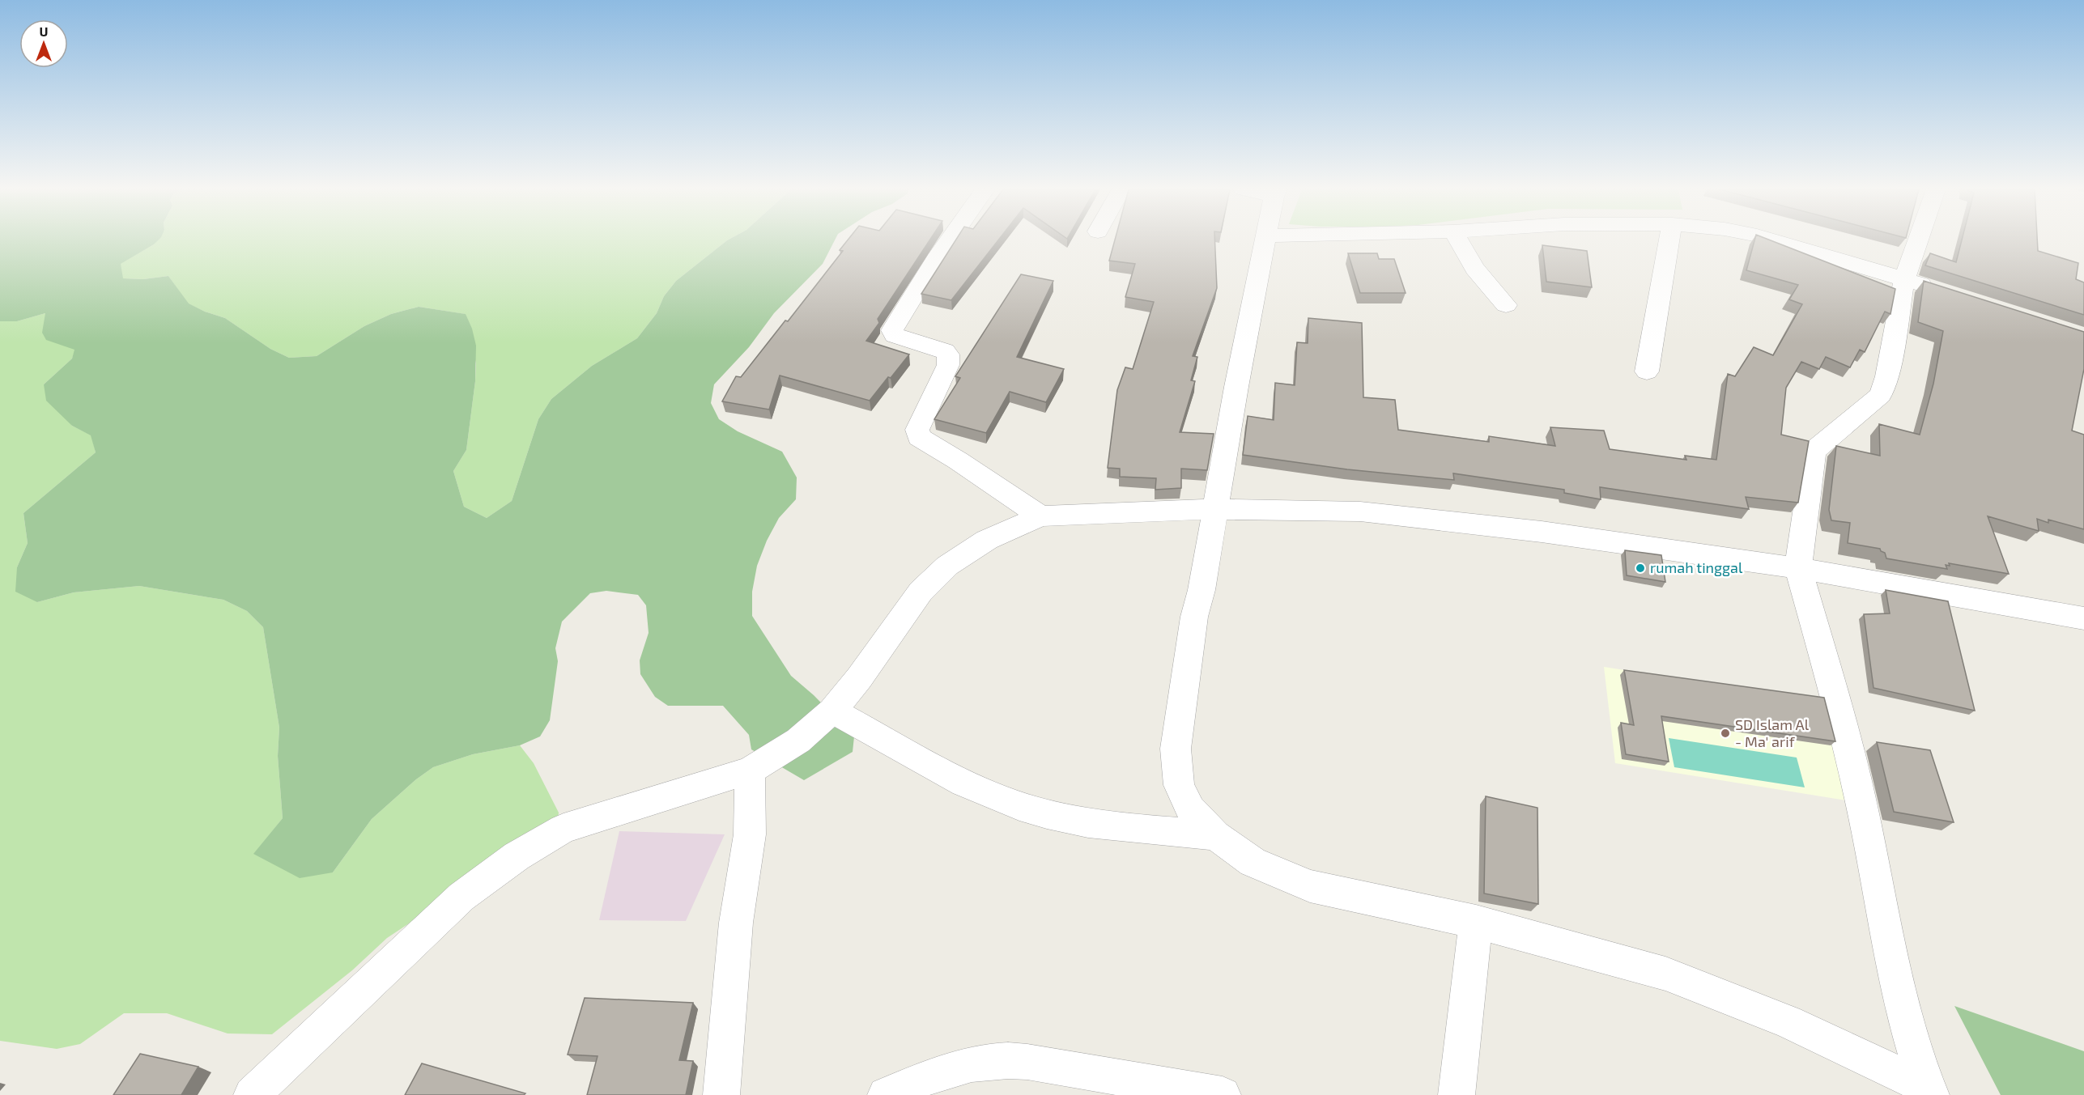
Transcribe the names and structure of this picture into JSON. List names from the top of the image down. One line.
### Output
{"places":["rumah tinggal","SD Islam Al - Ma' arif"],"north":"top"}
